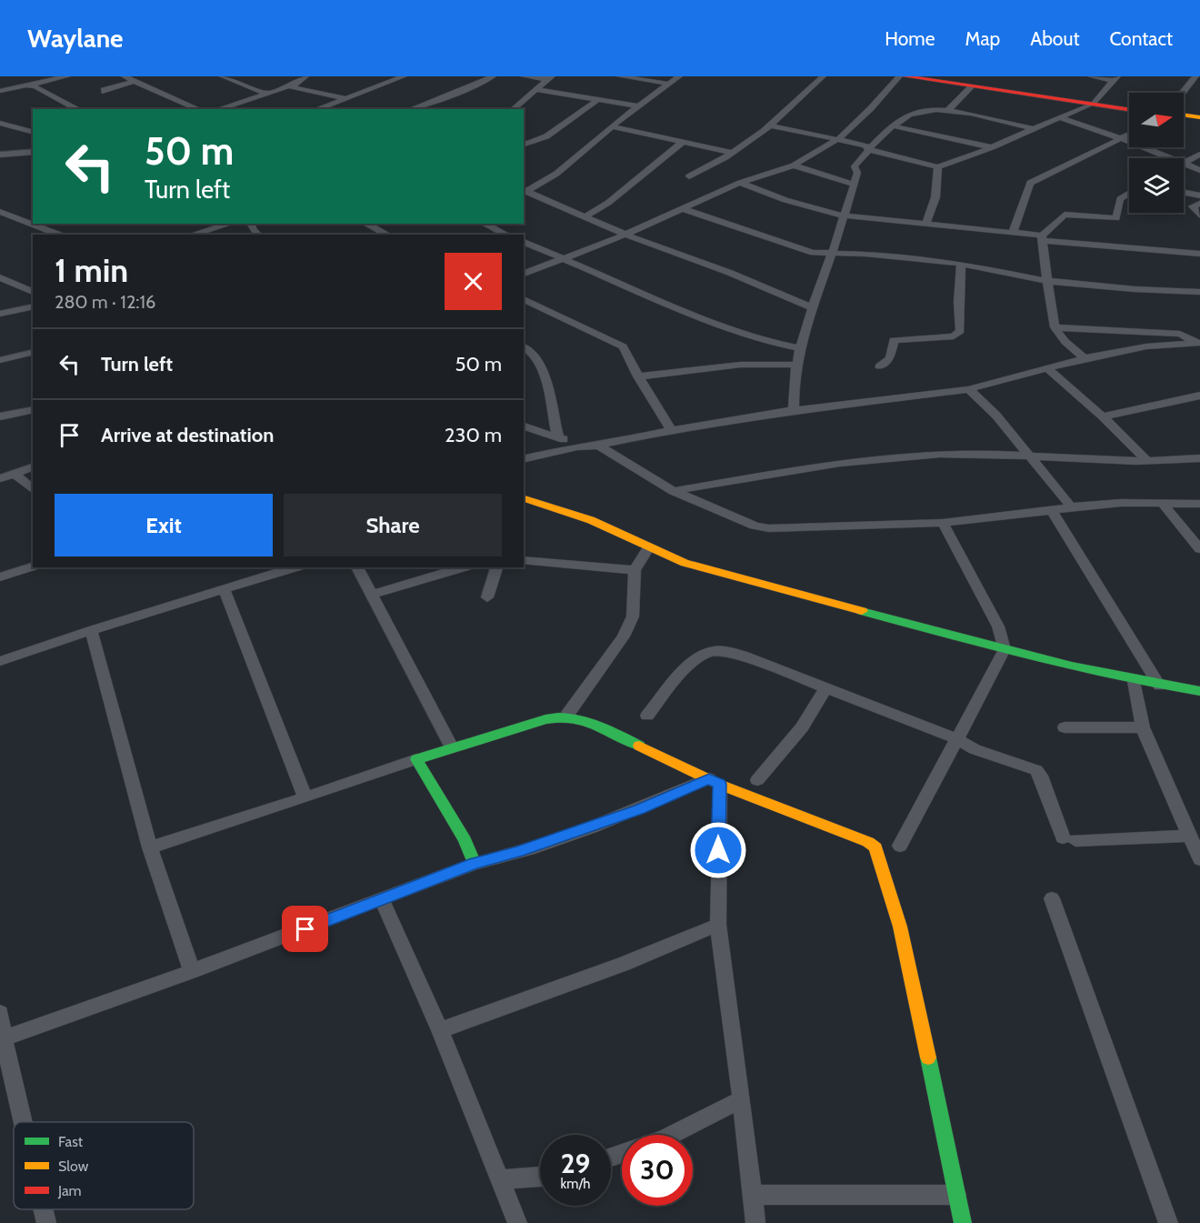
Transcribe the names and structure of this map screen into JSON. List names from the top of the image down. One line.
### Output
{"legend":["Fast","Slow","Jam"],"north":"right","page":{"header":"Waylane","nav":["Home","Map","About","Contact"],"turn":["50 m","Turn left"],"heading":["1 min","280 m · 12:16"],"list":[{"name":"Turn left","value":"50 m"},{"name":"Arrive at destination","value":"230 m"}],"buttons":["Exit","Share"],"speed":"29 km/h","limit":"30"}}
